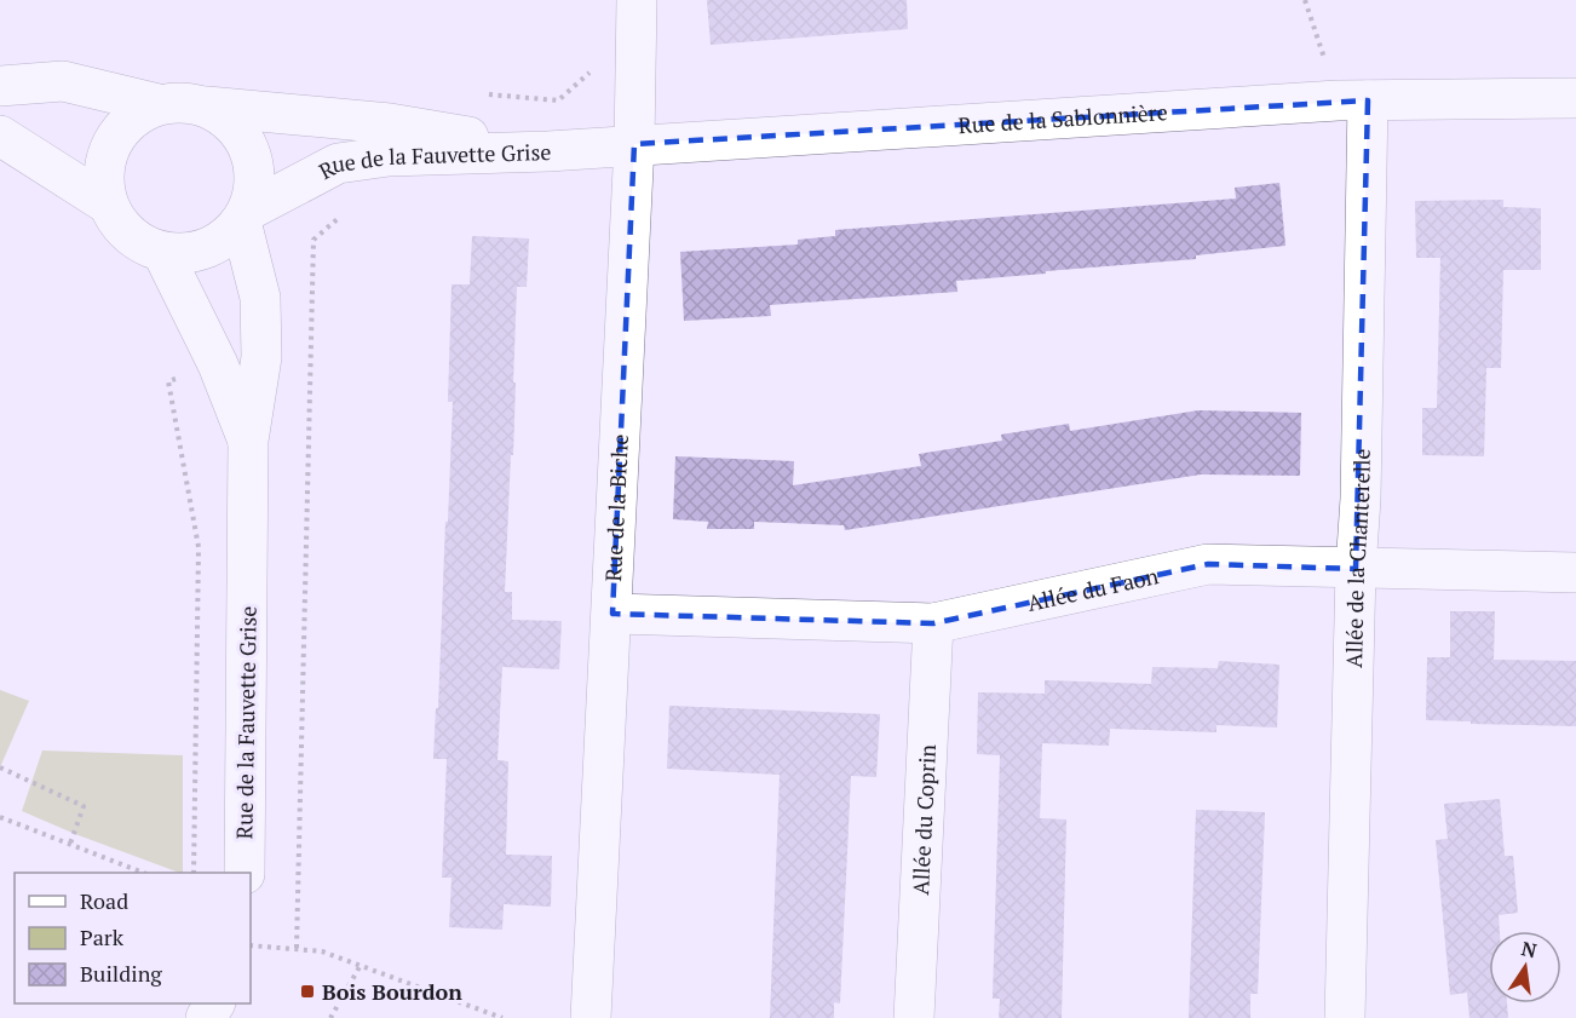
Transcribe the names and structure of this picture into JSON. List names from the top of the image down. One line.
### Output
{"streets":{"street":["Rue de la Sablonnière","Rue de la Fauvette Grise","Rue de la Biche","Allée de la Chanterelle","Allée du Faon","Allée du Coprin"]},"crossings":[["Rue de la Sablonnière","Rue de la Fauvette Grise"],["Rue de la Sablonnière","Rue de la Biche"],["Rue de la Sablonnière","Allée de la Chanterelle"],["Rue de la Biche","Allée du Faon"],["Allée de la Chanterelle","Allée du Faon"],["Allée du Faon","Allée du Coprin"]],"places":{"transit":["Bois Bourdon"]},"legend":["Road","Park","Building"],"north":"top"}
